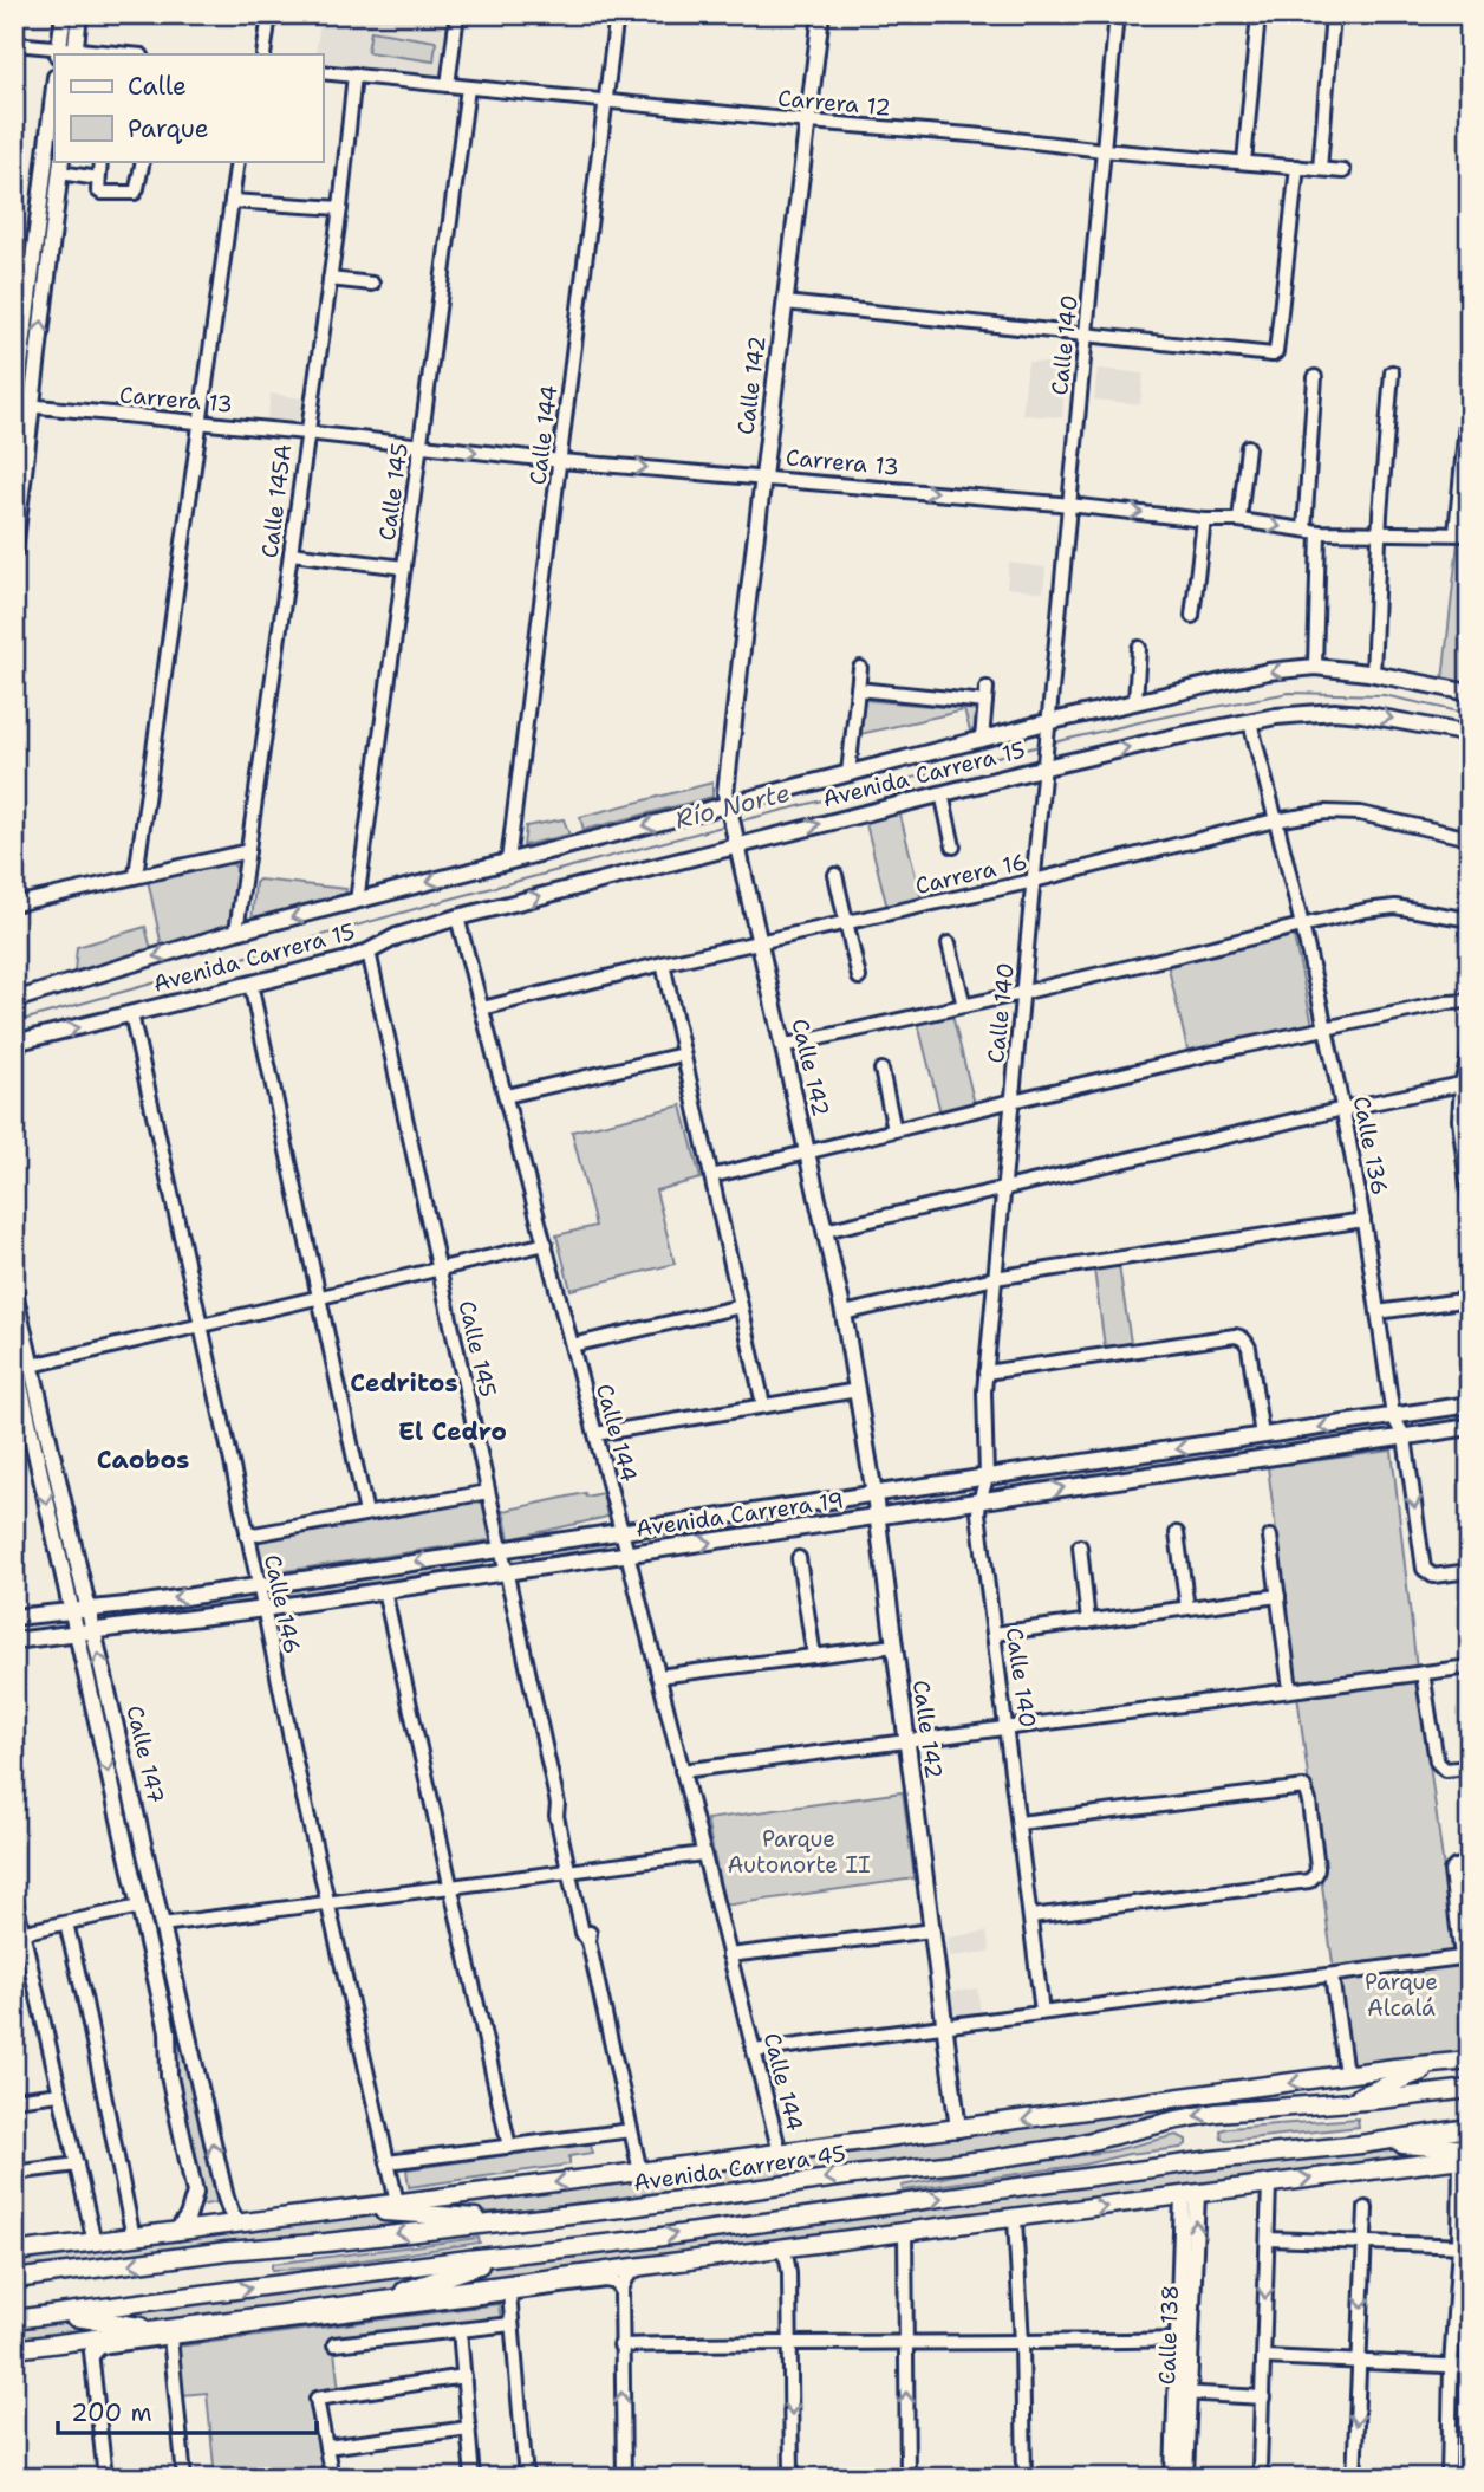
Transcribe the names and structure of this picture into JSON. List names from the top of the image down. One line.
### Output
{"streets":{"highway":["Avenida Carrera 45"],"main road":["Calle 142","Avenida Carrera 15","Avenida Carrera 19","Calle 147","Calle 138"],"street":["Carrera 12","Calle 140","Carrera 13","Calle 144","Calle 145","Calle 145A","Carrera 16","Calle 136","Calle 146"]},"crossings":[["Carrera 12","Calle 140"],["Carrera 12","Calle 142"],["Carrera 12","Calle 144"],["Carrera 12","Calle 145"],["Carrera 12","Calle 145A"],["Calle 140","Carrera 13"],["Calle 140","Avenida Carrera 15"],["Calle 140","Carrera 16"],["Calle 140","Avenida Carrera 19"],["Calle 142","Carrera 13"],["Calle 142","Avenida Carrera 15"],["Calle 142","Carrera 16"],["Calle 142","Avenida Carrera 19"],["Calle 142","Avenida Carrera 45"],["Carrera 13","Calle 144"],["Carrera 13","Calle 145"],["Carrera 13","Calle 145A"],["Calle 144","Avenida Carrera 15"],["Calle 144","Carrera 16"],["Calle 144","Avenida Carrera 19"],["Calle 144","Avenida Carrera 45"],["Calle 145","Avenida Carrera 15"],["Calle 145","Avenida Carrera 19"],["Calle 145","Avenida Carrera 45"],["Calle 145A","Avenida Carrera 15"],["Avenida Carrera 15","Calle 136"],["Avenida Carrera 15","Calle 146"],["Carrera 16","Calle 136"],["Calle 136","Avenida Carrera 19"],["Avenida Carrera 19","Calle 146"],["Avenida Carrera 19","Calle 147"],["Calle 146","Avenida Carrera 45"],["Calle 147","Avenida Carrera 45"]],"one_way":["Carrera 13"],"districts":["Cedritos","El Cedro","Caobos"],"water":["Río Norte"],"parks":["Parque Autonorte II","Parque Alcalá"],"legend":["Calle","Parque"],"scale_bar":"200 m"}
